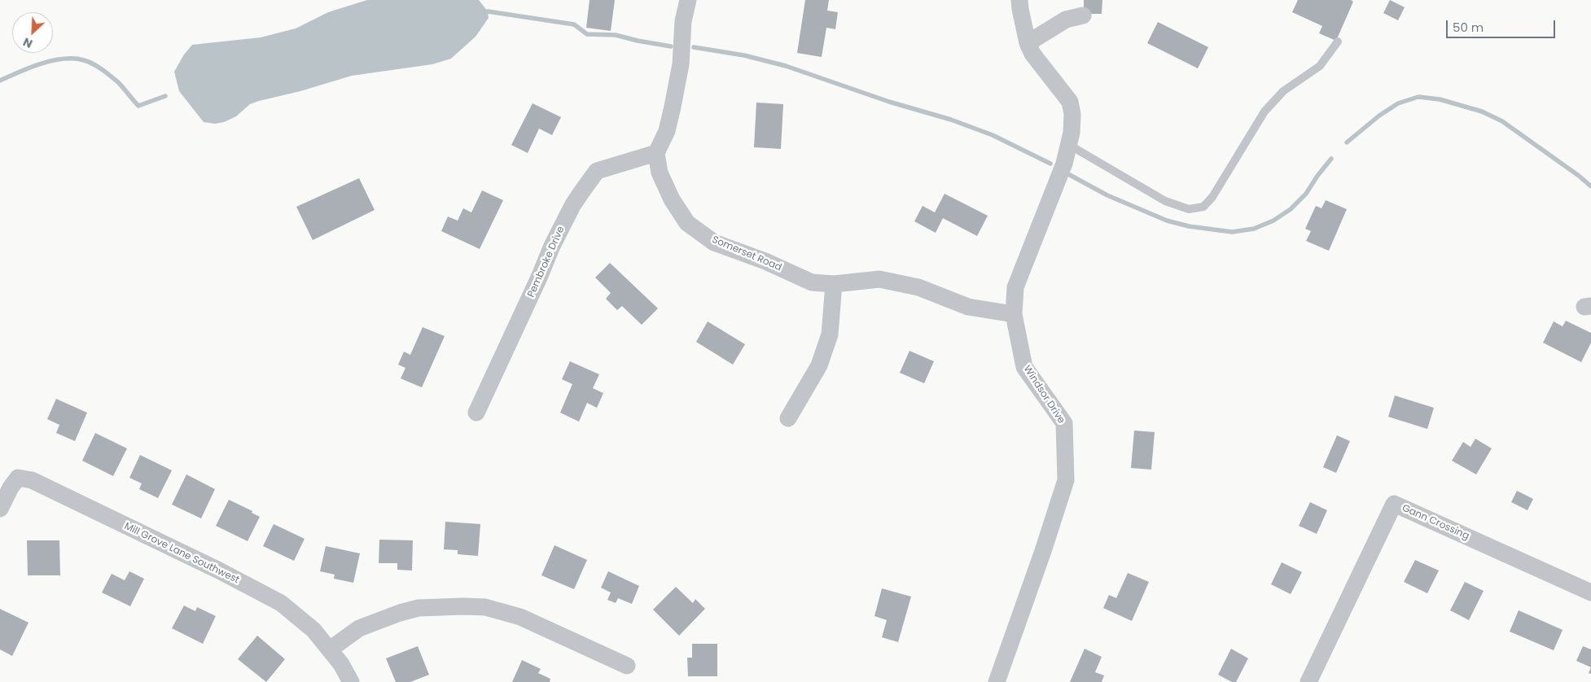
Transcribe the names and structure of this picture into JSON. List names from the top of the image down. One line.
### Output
{"streets":{"street":["Somerset Road","Pembroke Drive","Windsor Drive","Gann Crossing","Mill Grove Lane Southwest"]},"crossings":[["Somerset Road","Pembroke Drive"],["Somerset Road","Windsor Drive"]],"scale_bar":"50 m","north":"bottom left"}
